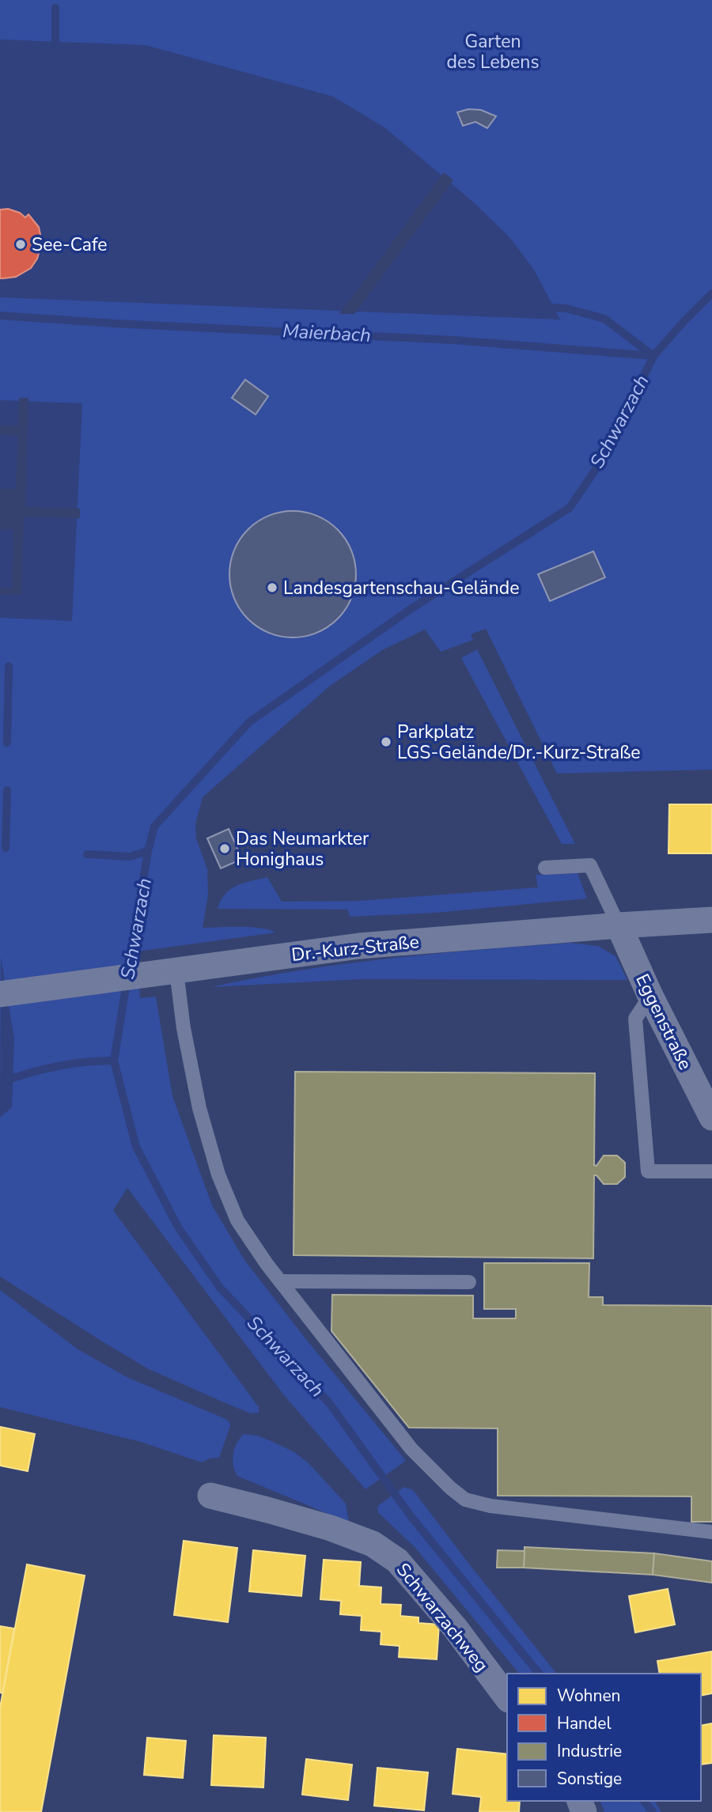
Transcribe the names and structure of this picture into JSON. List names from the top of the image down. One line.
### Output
{"streets":{"street":["Dr.-Kurz-Straße","Eggenstraße","Schwarzachweg"]},"crossings":[["Dr.-Kurz-Straße","Eggenstraße"]],"water":["Maierbach","Schwarzach"],"parks":["Garten des Lebens"],"places":["See-Cafe","Landesgartenschau-Gelände","Parkplatz LGS-Gelände/Dr.-Kurz-Straße","Das Neumarkter Honighaus"],"legend":["Wohnen","Handel","Industrie","Sonstige"]}
